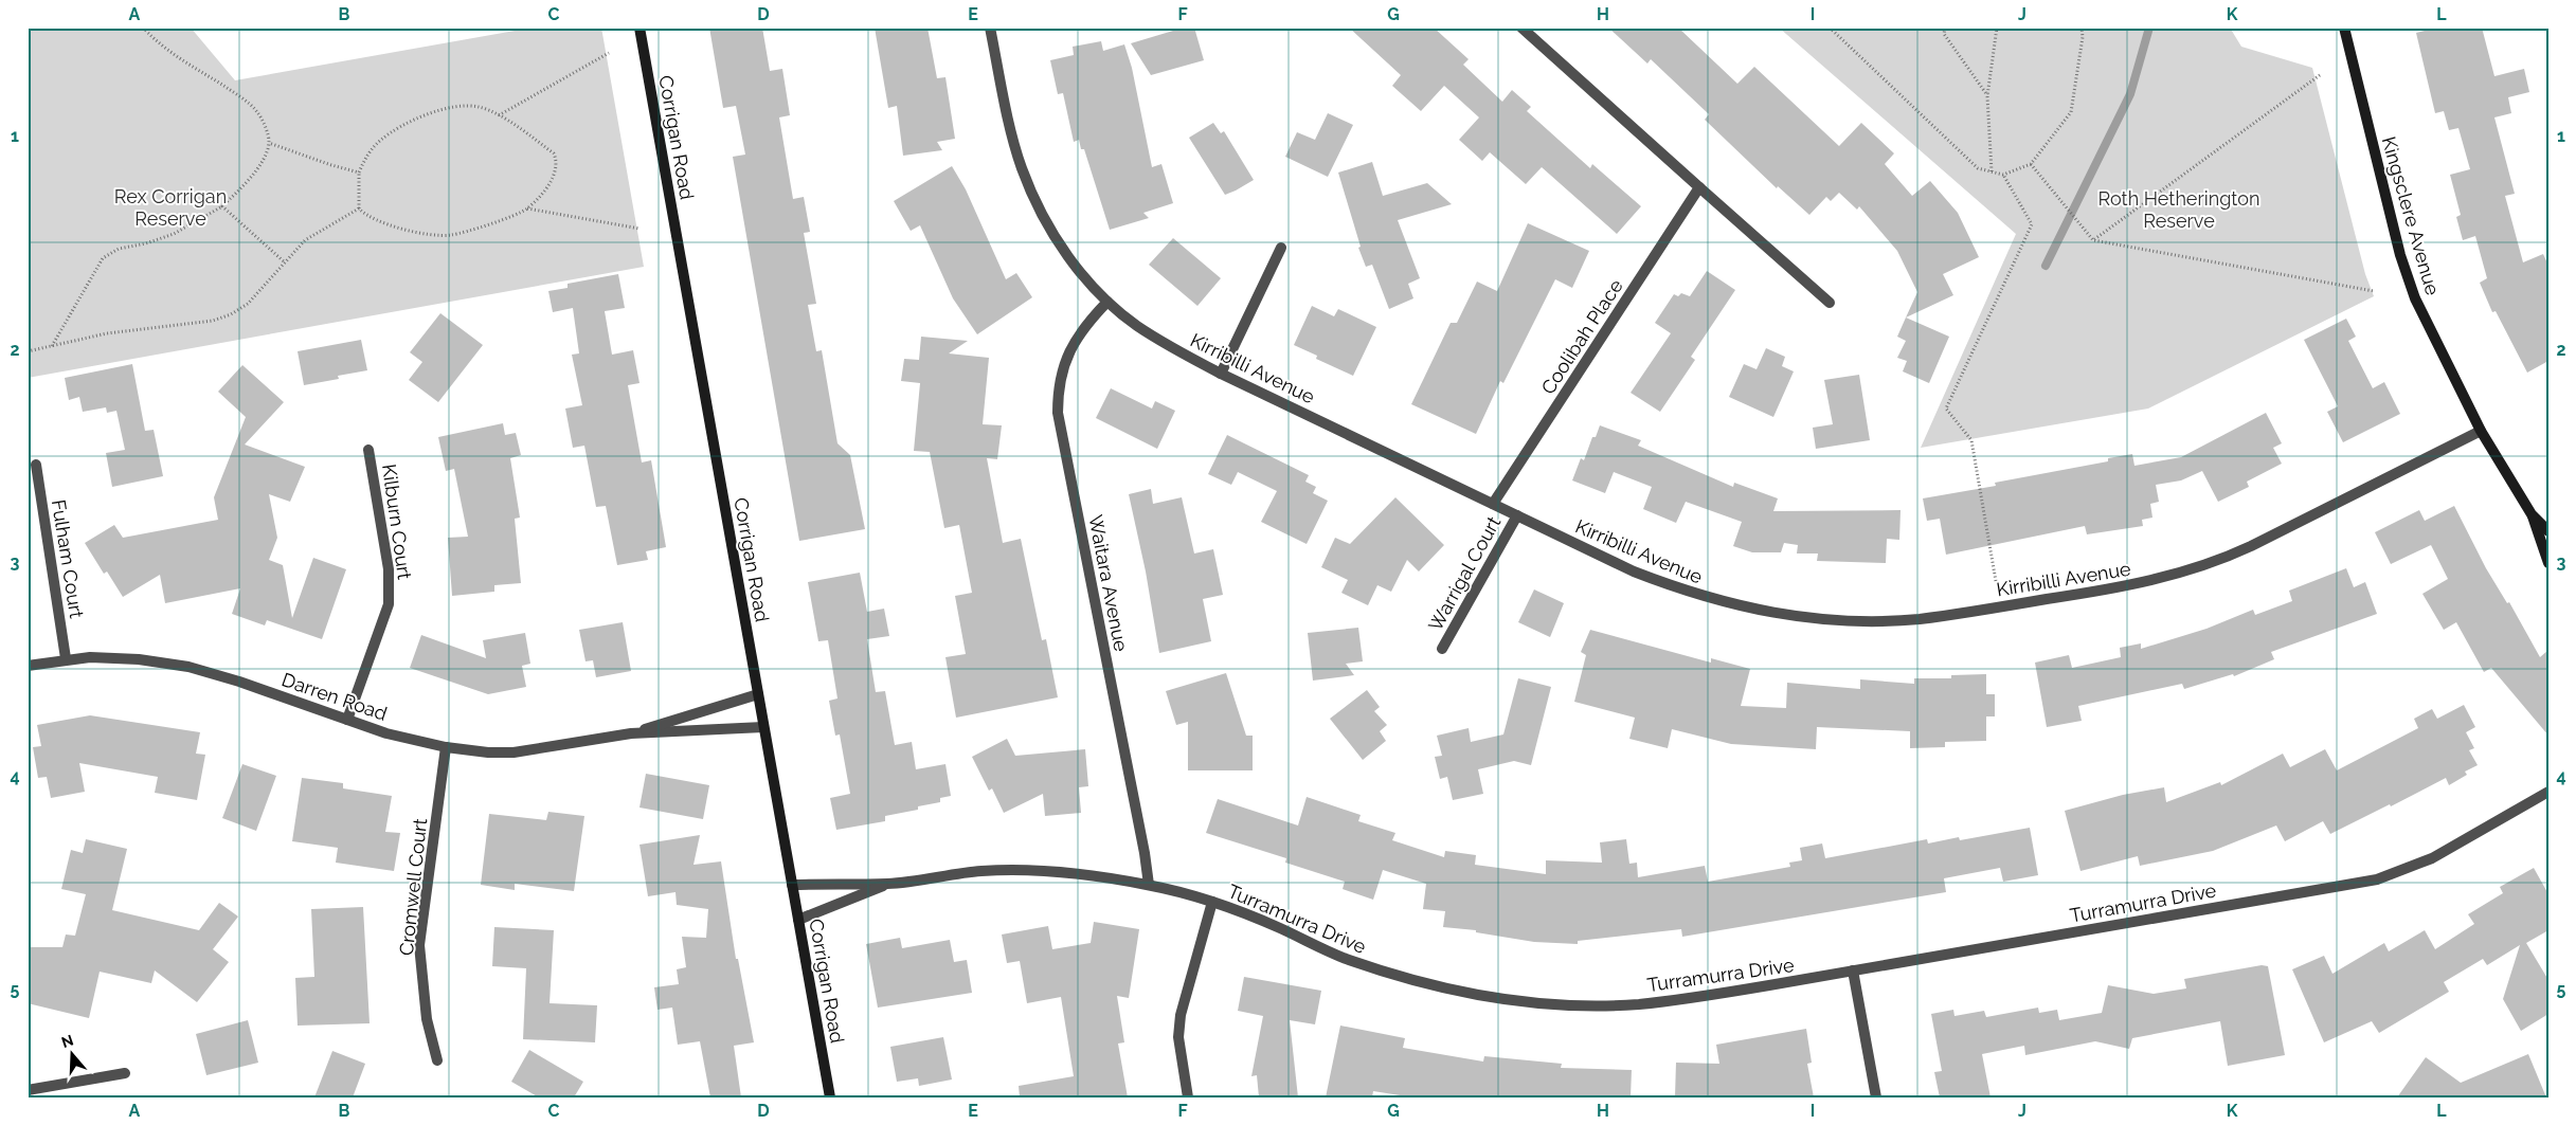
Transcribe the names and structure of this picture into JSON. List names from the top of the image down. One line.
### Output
{"streets":{"main road":["Corrigan Road","Kingsclere Avenue"],"street":["Coolibah Place","Kirribilli Avenue","Kilburn Court","Fulham Court","Warrigal Court","Waitara Avenue","Darren Road","Cromwell Court","Turramurra Drive"]},"crossings":[["Corrigan Road","Darren Road"],["Corrigan Road","Turramurra Drive"],["Kingsclere Avenue","Kirribilli Avenue"],["Coolibah Place","Kirribilli Avenue"],["Kirribilli Avenue","Warrigal Court"],["Kirribilli Avenue","Waitara Avenue"],["Kilburn Court","Darren Road"],["Fulham Court","Darren Road"],["Waitara Avenue","Turramurra Drive"],["Darren Road","Cromwell Court"]],"parks":["Rex Corrigan Reserve","Roth Hetherington Reserve"],"north":"top","grid":{"columns":["A","B","C","D","E","F","G","H","I","J","K","L"],"rows":["1","2","3","4","5"]}}
